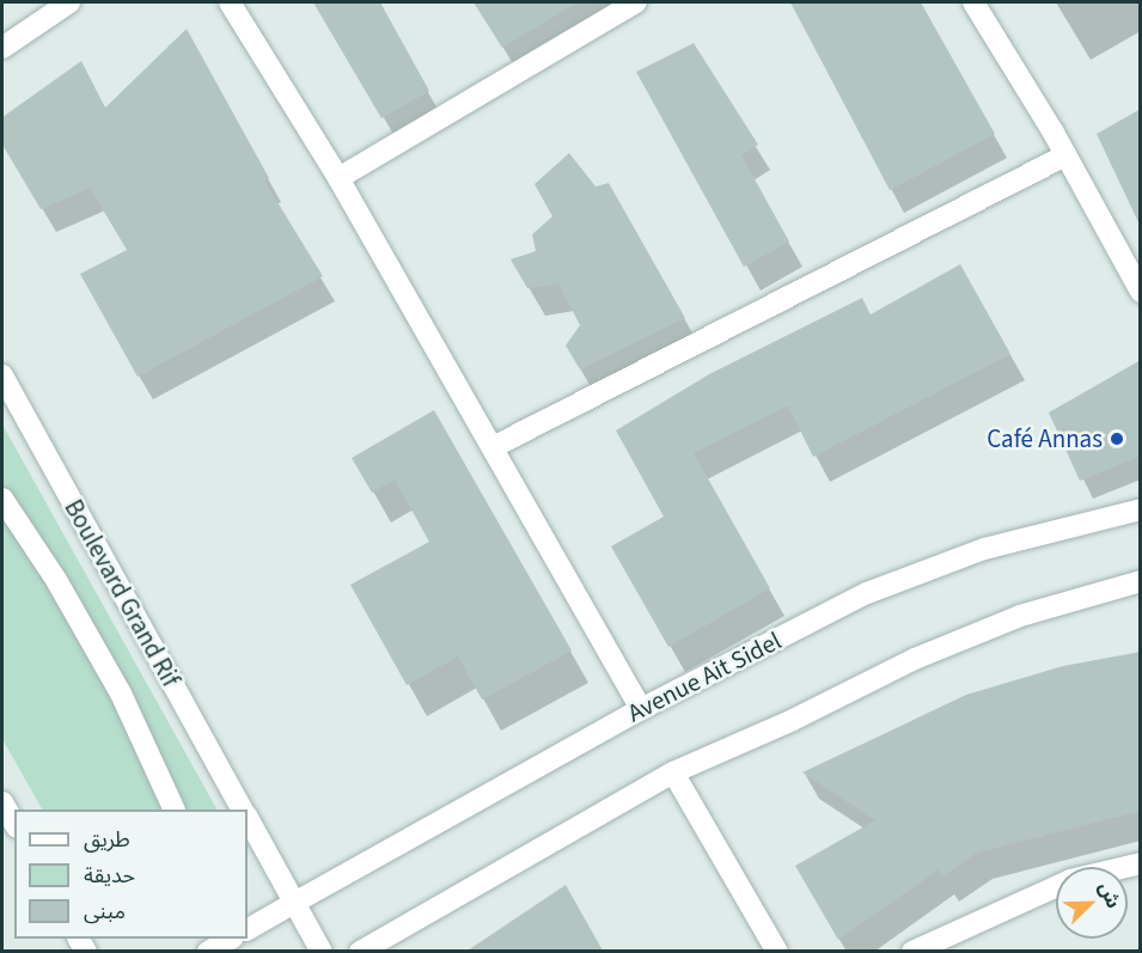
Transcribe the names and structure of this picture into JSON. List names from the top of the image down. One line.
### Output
{"streets":{"street":["Boulevard Grand Rif","Avenue Ait Sidel"]},"crossings":[["Boulevard Grand Rif","Avenue Ait Sidel"]],"places":["Café Annas"],"legend":["طريق","حديقة","مبنى"],"north":"top right"}
